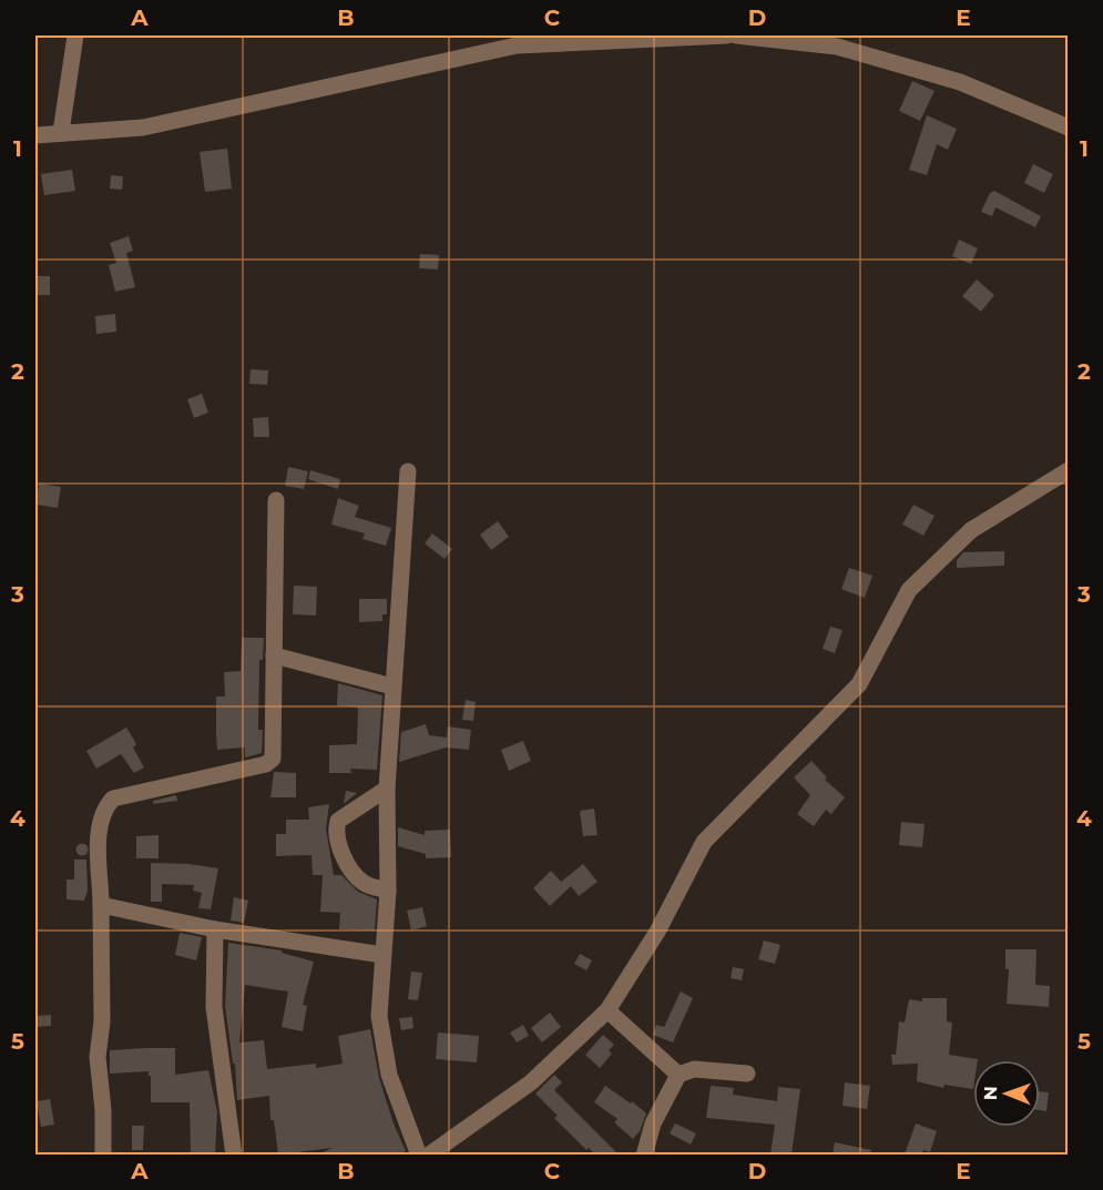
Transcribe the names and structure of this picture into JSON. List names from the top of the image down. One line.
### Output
{"north":"left","grid":{"columns":["A","B","C","D","E"],"rows":["1","2","3","4","5"]}}
